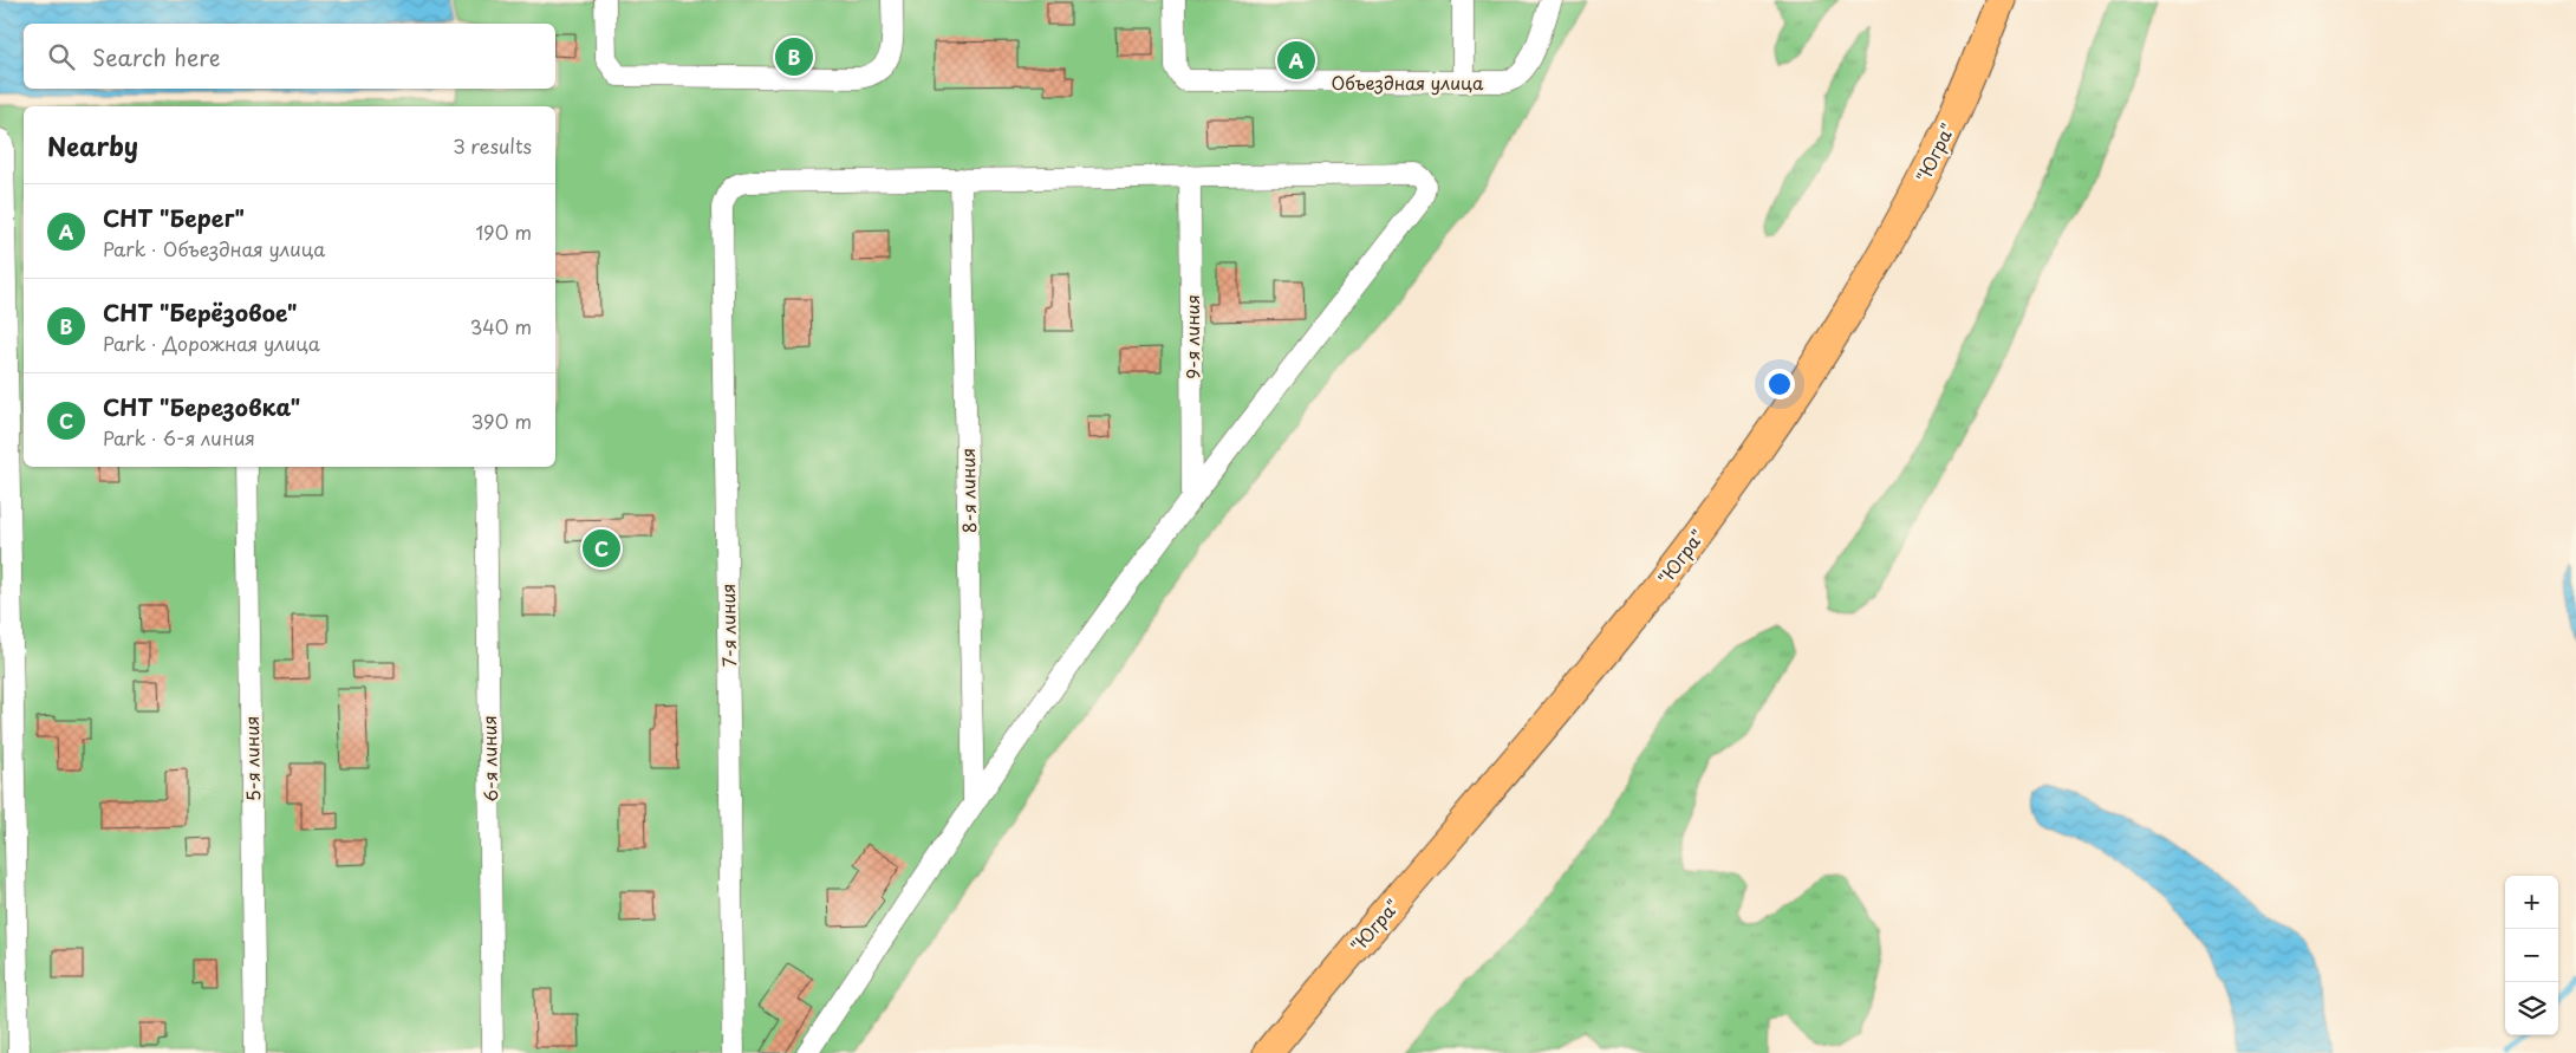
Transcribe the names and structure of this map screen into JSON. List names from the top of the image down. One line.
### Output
{"streets":{"highway":["\"Югра\""],"street":["Объездная улица","9-я линия","8-я линия","7-я линия","5-я линия","6-я линия"]},"crossings":[["8-я линия","7-я линия"]],"page":{"search":"Search here","pins":["B","A","C"],"heading":["Nearby","3 results"],"list":[{"mark":"A","name":"СНТ \"Берег\"","note":"Park · Объездная улица","value":"190 m"},{"mark":"B","name":"СНТ \"Берёзовое\"","note":"Park · Дорожная улица","value":"340 m"},{"mark":"C","name":"СНТ \"Березовка\"","note":"Park · 6-я линия","value":"390 m"}],"map_buttons":["+","−"]}}
